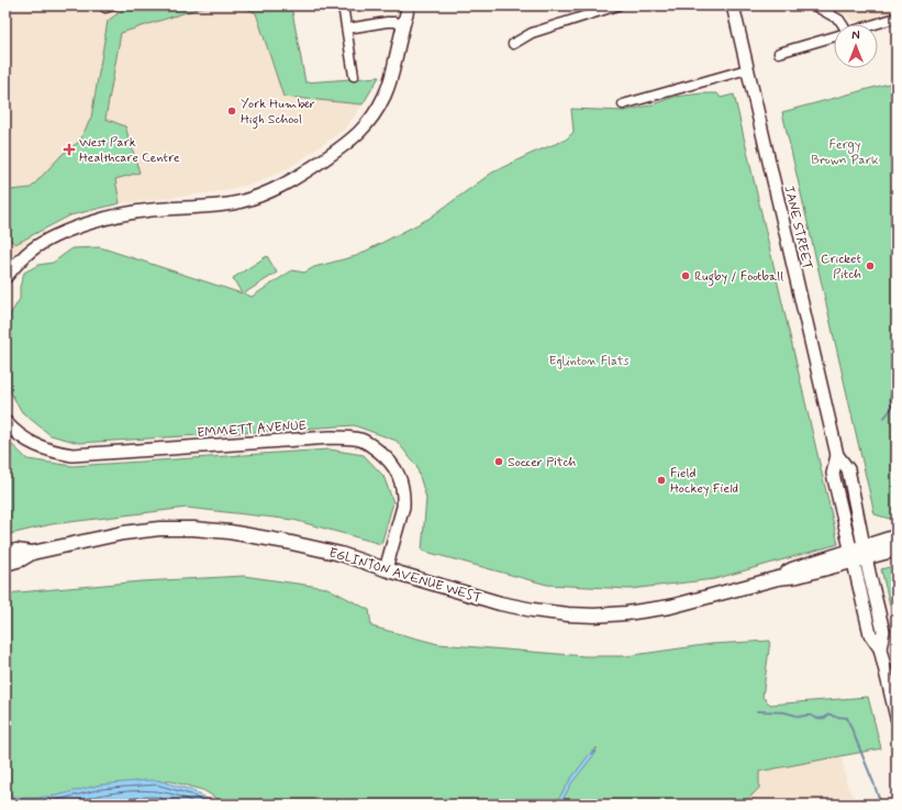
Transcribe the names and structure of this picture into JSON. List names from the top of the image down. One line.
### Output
{"streets":{"main road":["EGLINTON AVENUE WEST"],"street":["JANE STREET","EMMETT AVENUE"]},"crossings":[["JANE STREET","EGLINTON AVENUE WEST"],["EMMETT AVENUE","EGLINTON AVENUE WEST"]],"parks":["Fergy Brown Park","Eglinton Flats"],"places":{"other":["York Humber High School","Cricket Pitch","Rugby / Football","Soccer Pitch","Field Hockey Field"],"health":["West Park Healthcare Centre"]},"north":"top"}
